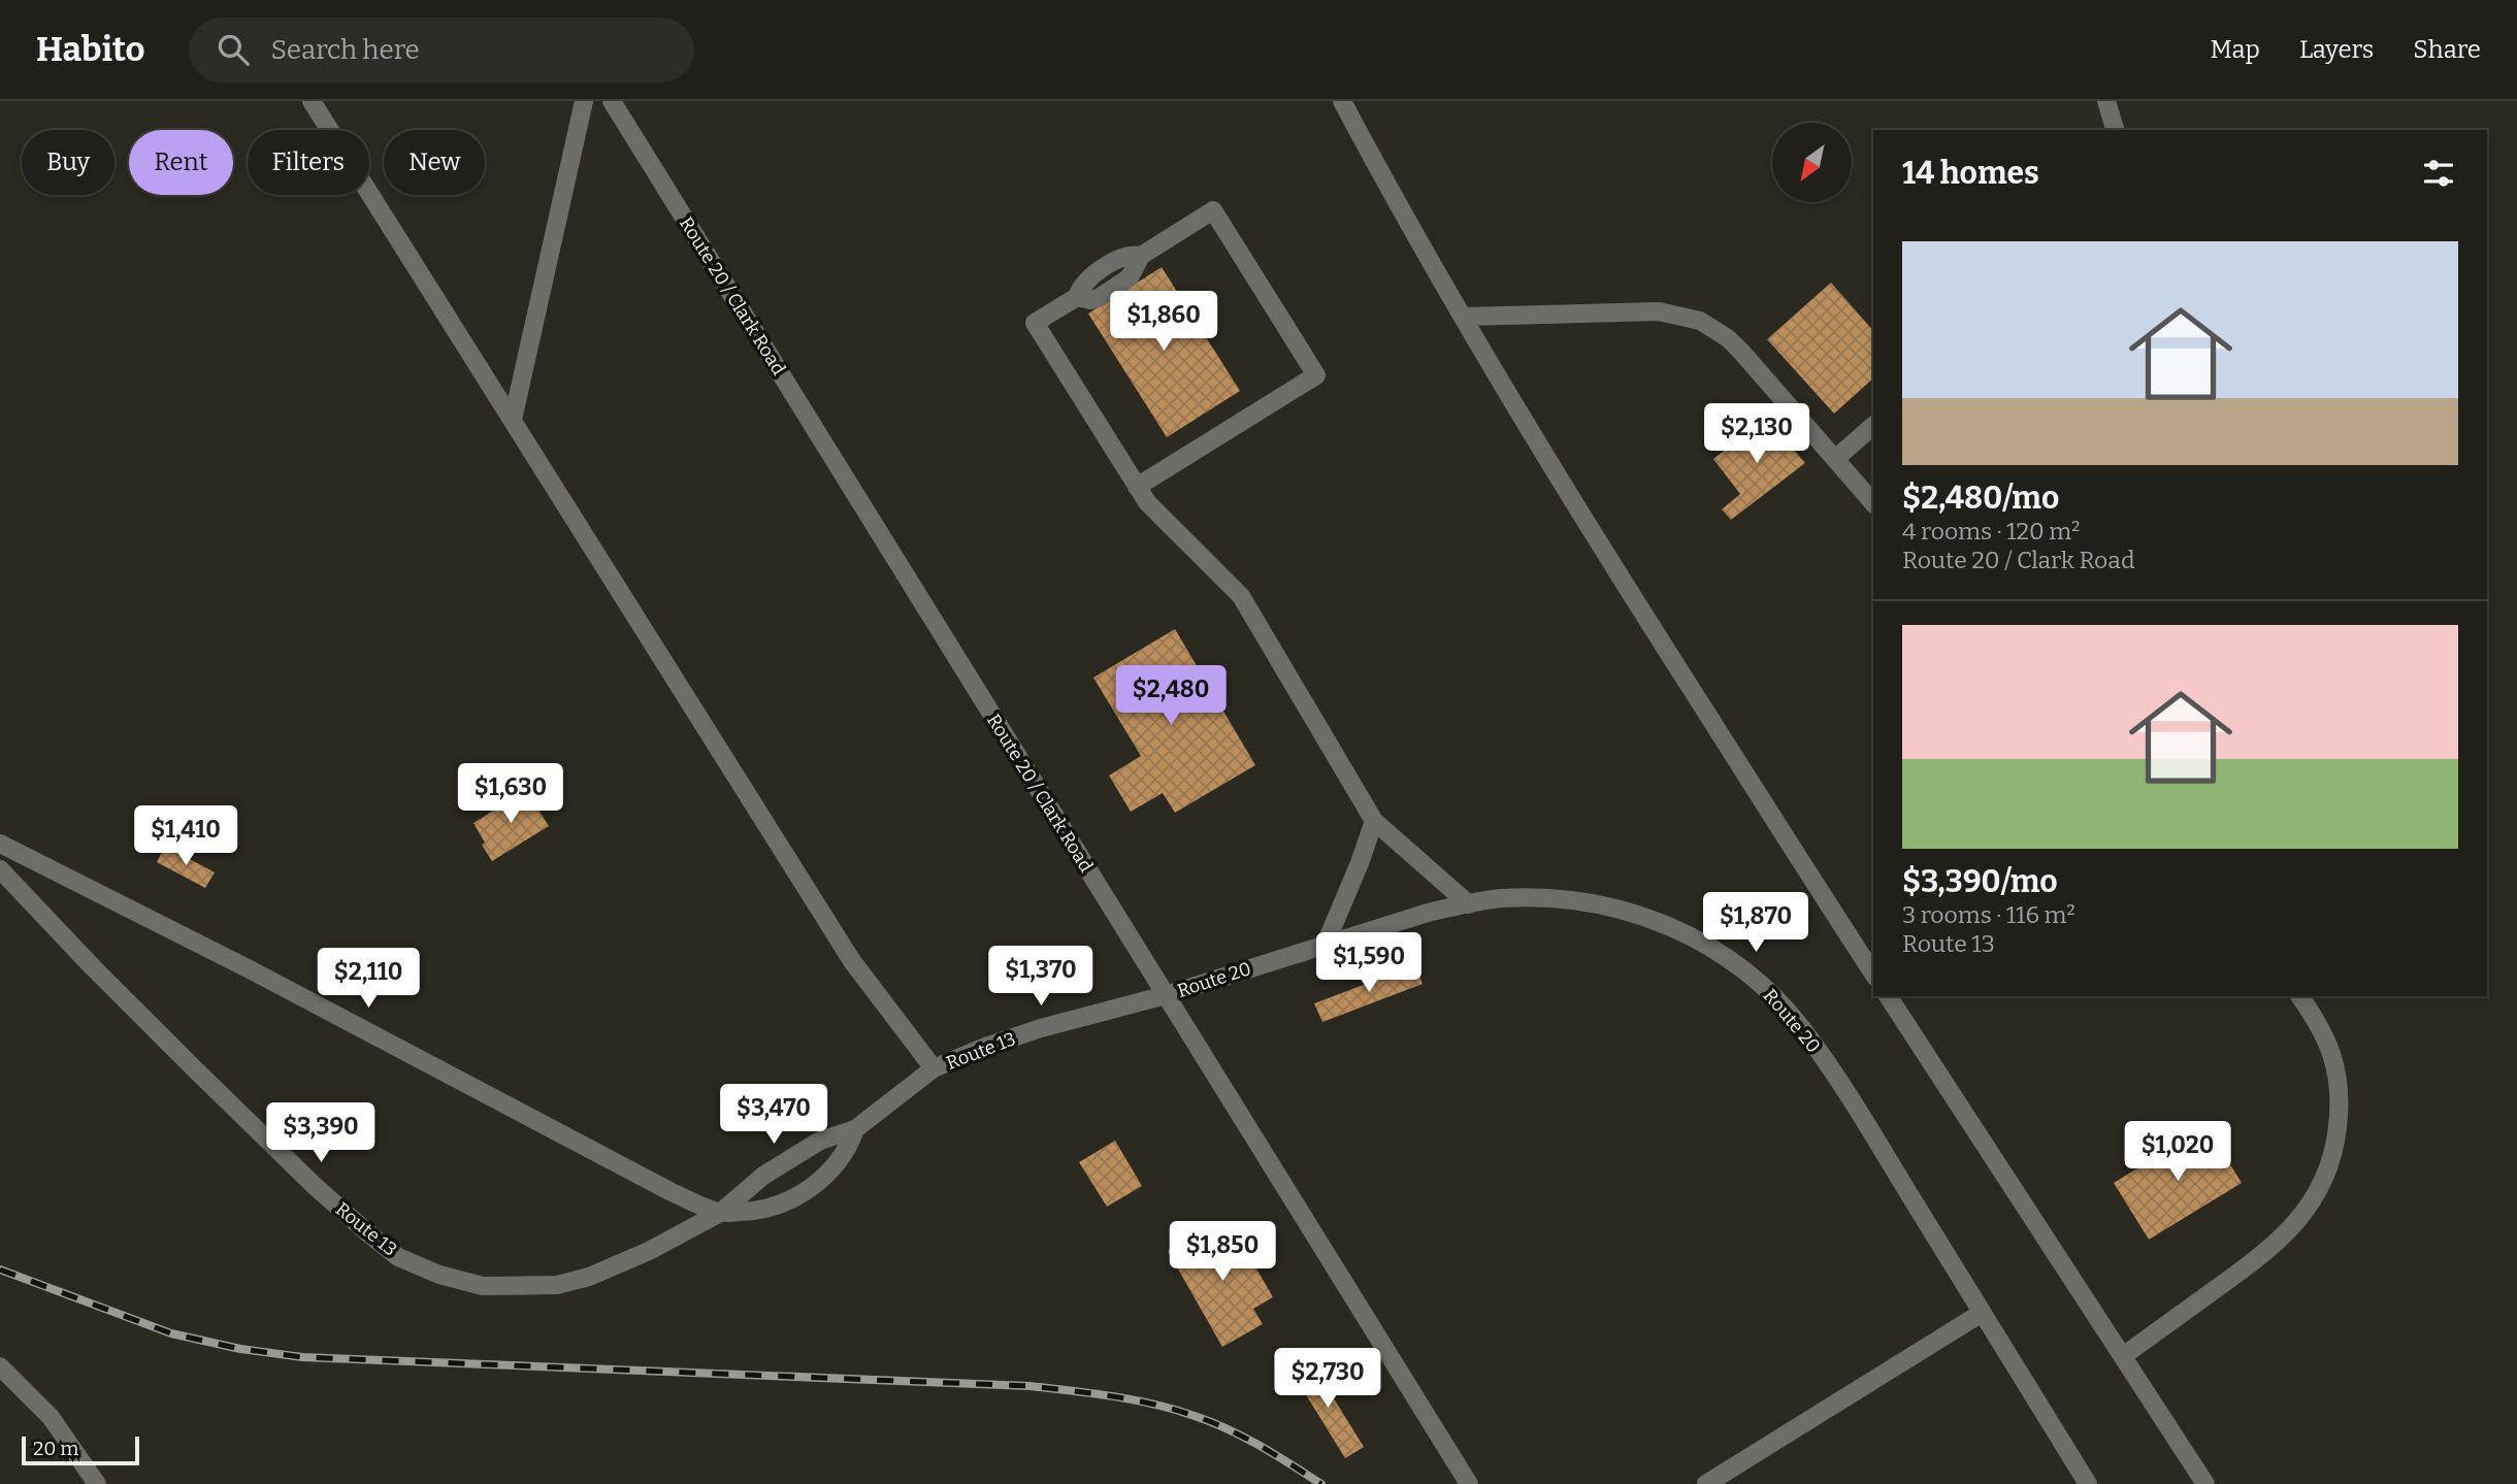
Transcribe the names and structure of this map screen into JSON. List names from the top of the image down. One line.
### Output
{"streets":{"street":["Route 20 / Clark Road","Route 20","Route 13"]},"crossings":[["Route 20 / Clark Road","Route 20"],["Route 20 / Clark Road","Route 13"],["Route 20","Route 13"]],"scale_bar":"20 m","north":"bottom left","page":{"header":"Habito","search":"Search here","nav":["Map","Layers","Share"],"chip":["Buy","Rent","Filters","New"],"heading":"14 homes","list":[{"name":"$2,480/mo","note":"4 rooms · 120 m² · Route 20 / Clark Road"},{"name":"$3,390/mo","note":"3 rooms · 116 m² · Route 13"}],"price":["$1,860","$2,130","$2,480","$1,630","$1,410","$1,870","$1,590","$1,370","$2,110","$3,470","$3,390","$1,020","$1,850","$2,730"],"scale":"20 m"}}
